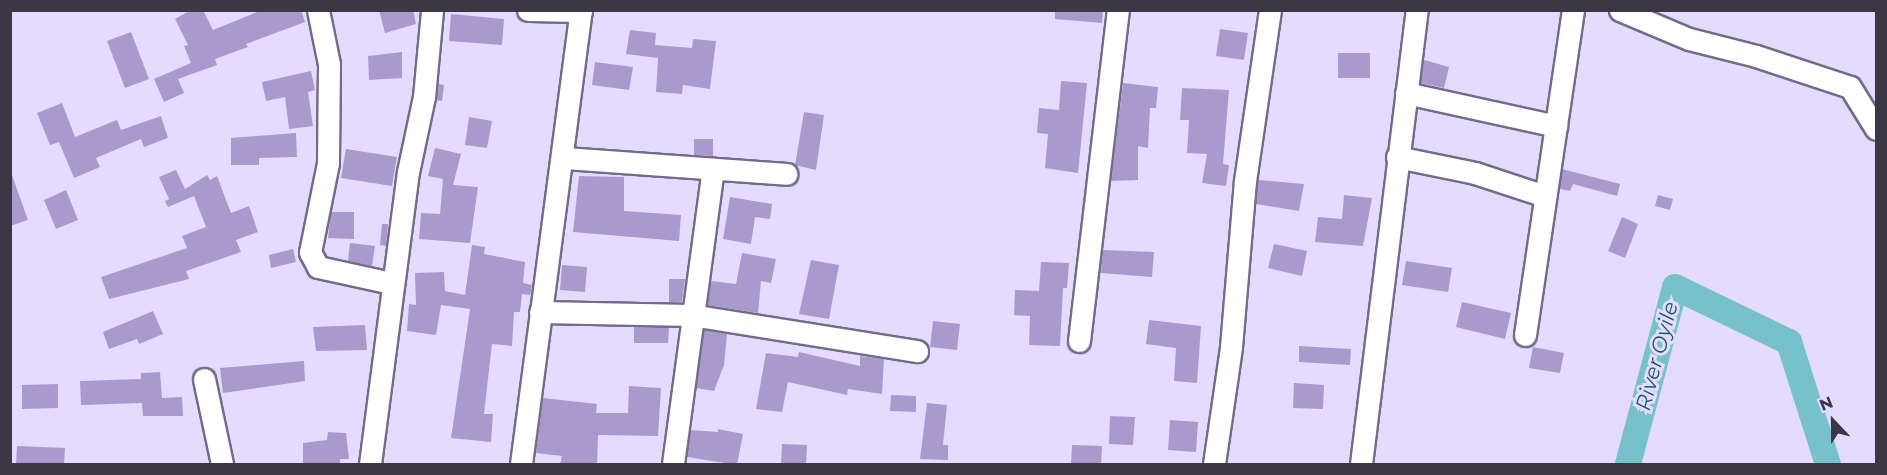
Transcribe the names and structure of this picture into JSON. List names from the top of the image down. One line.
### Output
{"water":["River Oyile"],"north":"top"}
